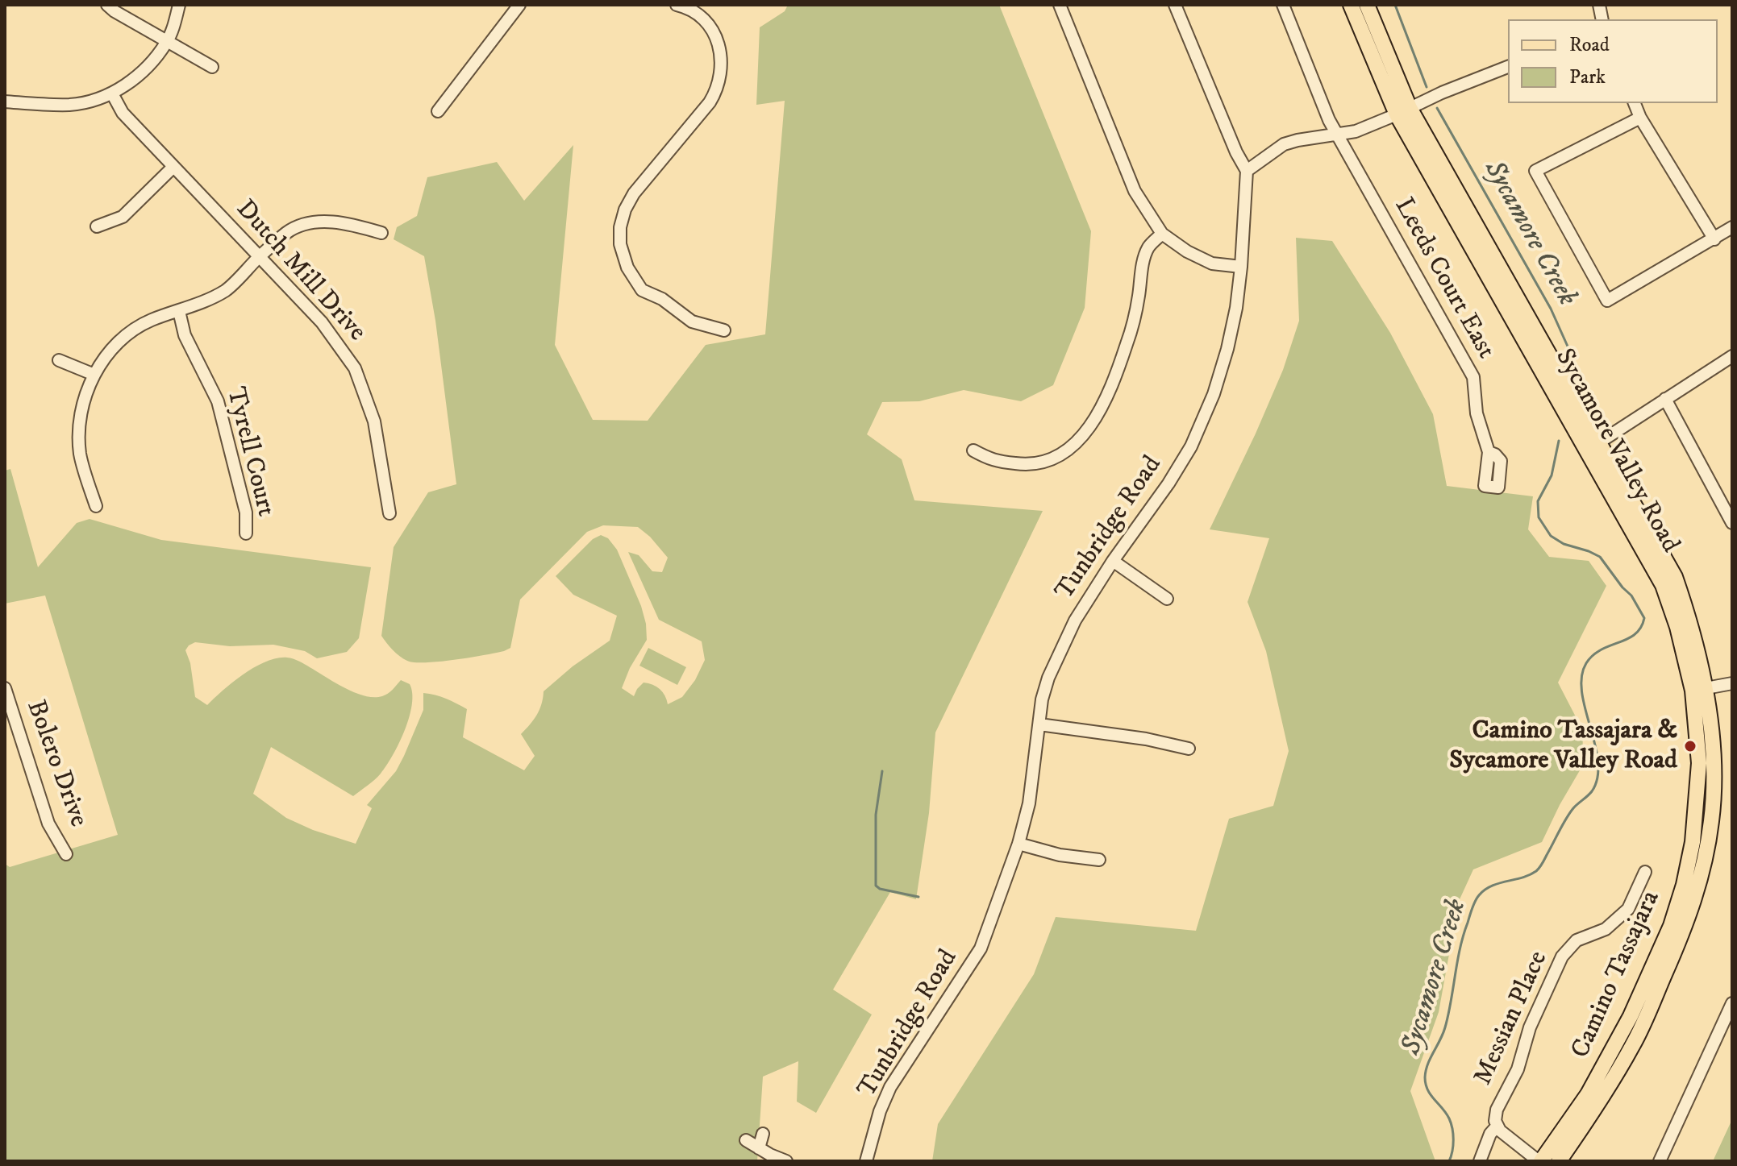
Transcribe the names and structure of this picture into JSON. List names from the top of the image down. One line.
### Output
{"streets":{"main road":["Sycamore Valley Road","Camino Tassajara"],"street":["Dutch Mill Drive","Leeds Court East","Tyrell Court","Tunbridge Road","Bolero Drive","Messian Place"]},"crossings":[["Sycamore Valley Road","Camino Tassajara"],["Camino Tassajara","Messian Place"]],"water":["Sycamore Creek"],"places":["Camino Tassajara & Sycamore Valley Road"],"legend":["Road","Park"]}
